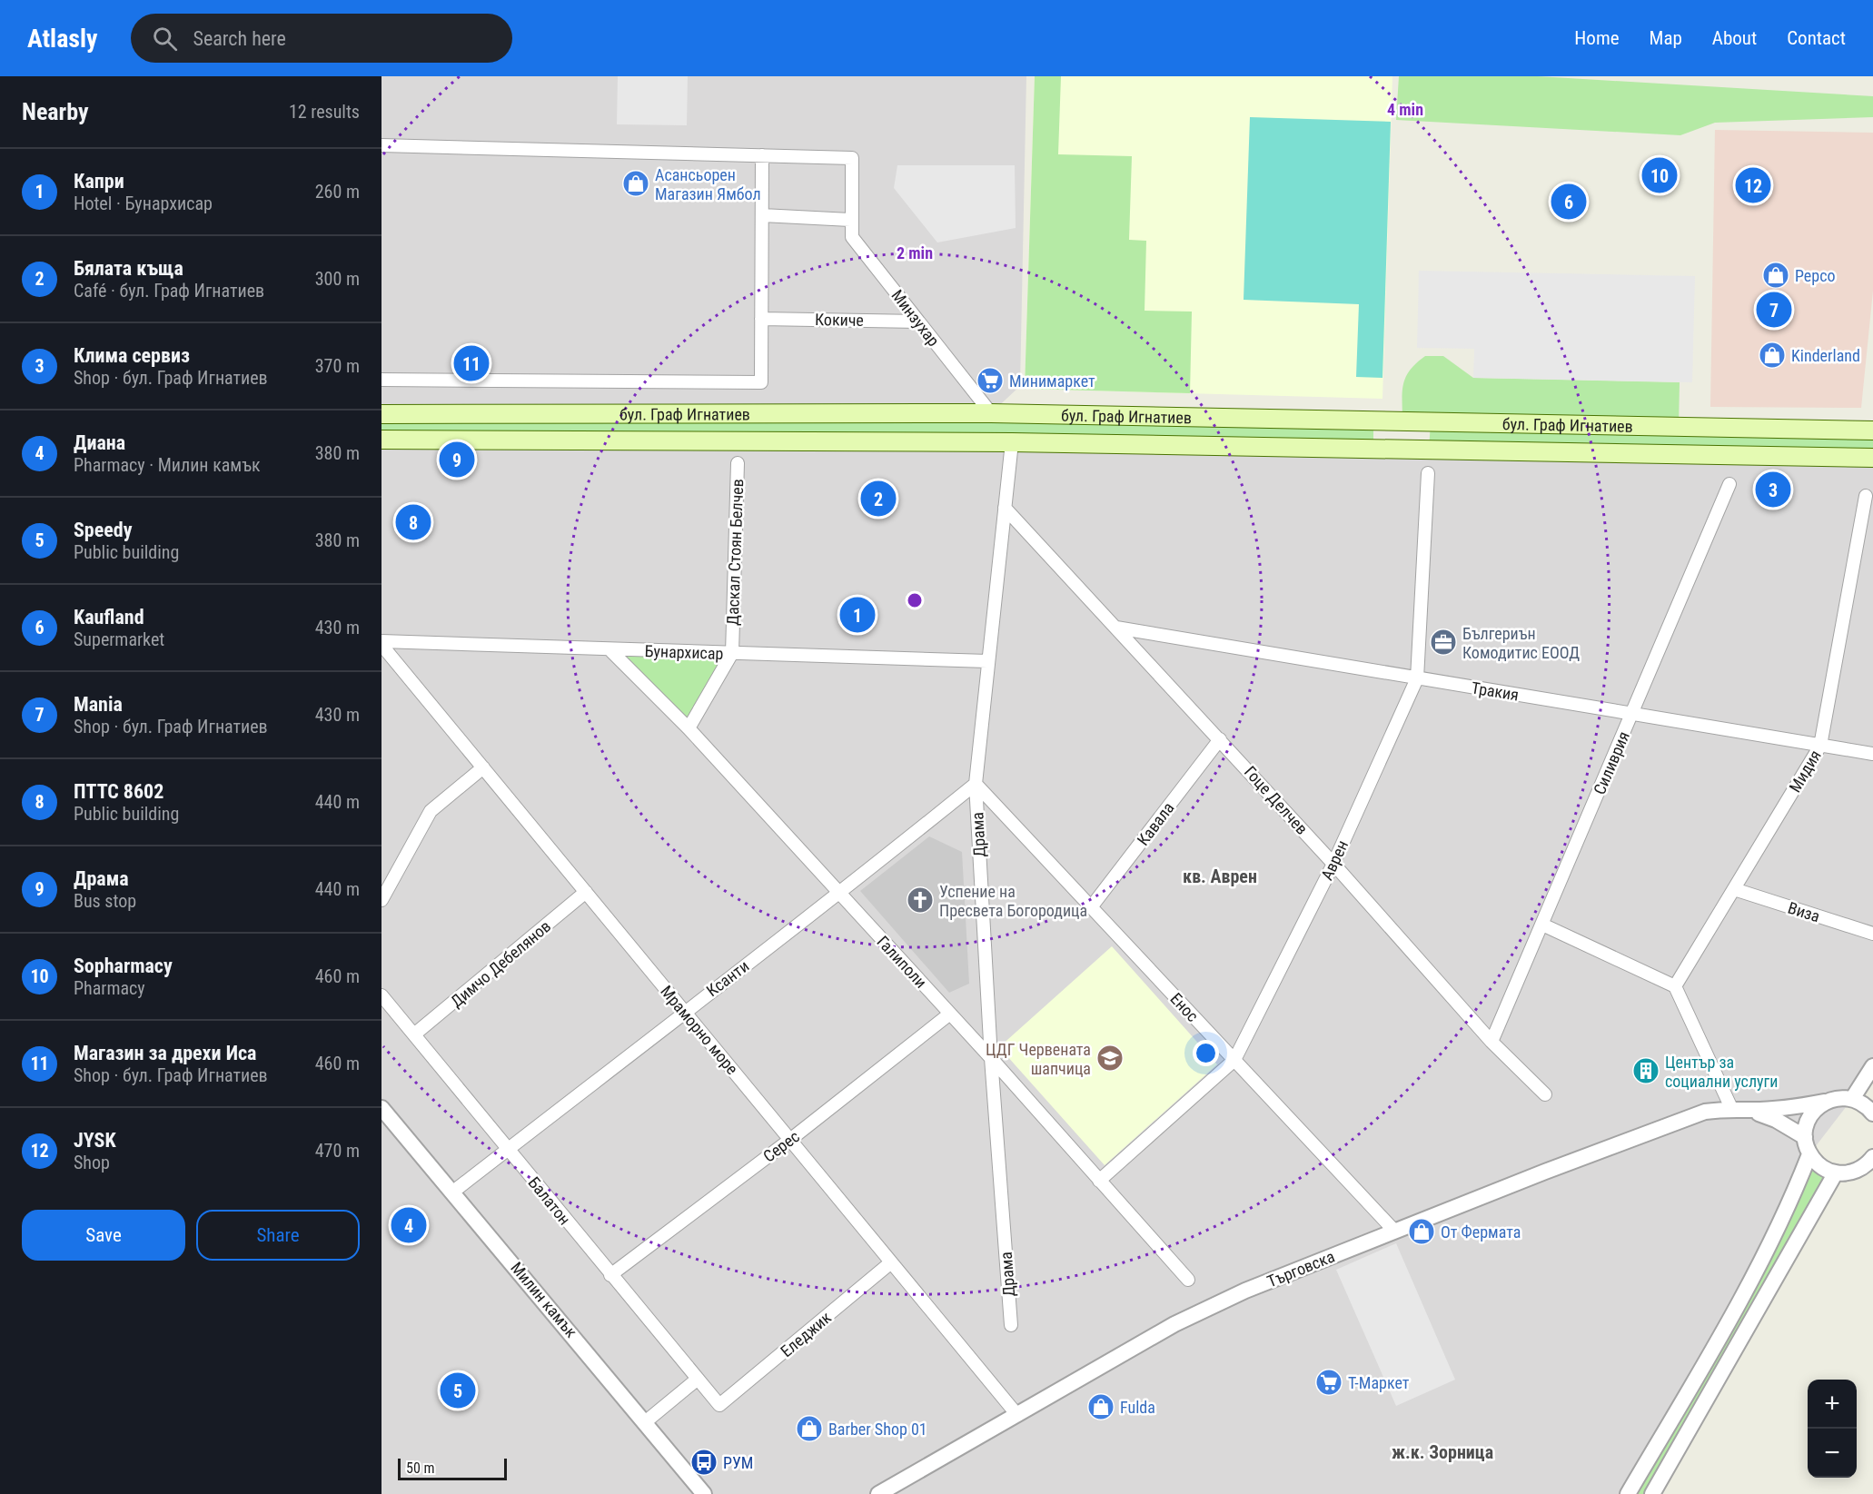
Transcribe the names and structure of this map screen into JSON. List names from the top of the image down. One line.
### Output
{"streets":{"main road":["бул. Граф Игнатиев"],"street":["Минзухар","Кокиче","Даскал Стоян Белчев","Бунархисар","Тракия","Силиврия","Мидия","Гоце Делчев","Кавала","Драма","Аврен","Виза","Галиполи","Димчо Дебелянов","Ксанти","Енос","Мраморно море","Серес","Балатон","Търговска","Милин камък","Еледжик"]},"crossings":[["Минзухар","Кокиче"],["Минзухар","бул. Граф Игнатиев"],["бул. Граф Игнатиев","Драма"],["Даскал Стоян Белчев","Бунархисар"],["Даскал Стоян Белчев","Галиполи"],["Бунархисар","Драма"],["Бунархисар","Галиполи"],["Бунархисар","Мраморно море"],["Тракия","Силиврия"],["Тракия","Мидия"],["Тракия","Гоце Делчев"],["Тракия","Аврен"],["Силиврия","Гоце Делчев"],["Мидия","Виза"],["Гоце Делчев","Кавала"],["Гоце Делчев","Драма"],["Гоце Делчев","Аврен"],["Кавала","Енос"],["Драма","Галиполи"],["Драма","Ксанти"],["Драма","Енос"],["Аврен","Галиполи"],["Аврен","Енос"],["Галиполи","Ксанти"],["Галиполи","Серес"],["Димчо Дебелянов","Мраморно море"],["Димчо Дебелянов","Балатон"],["Ксанти","Енос"],["Ксанти","Мраморно море"],["Ксанти","Балатон"],["Ксанти","Милин камък"],["Енос","Търговска"],["Мраморно море","Серес"],["Мраморно море","Търговска"],["Мраморно море","Еледжик"],["Серес","Балатон"],["Балатон","Еледжик"]],"districts":["кв. Аврен","ж.к. Зорница"],"places":{"shop":["Асансьорен Магазин Ямбол","Pepco","Kinderland","От Фермата","Fulda","Barber Shop 01"],"supermarket":["Минимаркет","Т-Маркет"],"office":["Бългериън Комодитис ЕООД"],"church":["Успение на Пресвета Богородица"],"school or university":["ЦДГ Червената шапчица"],"building":["Център за социални услуги"],"bus stop":["РУМ"]},"scale_bar":"50 m","page":{"header":"Atlasly","search":"Search here","nav":["Home","Map","About","Contact"],"heading":["Nearby","12 results"],"list":[{"mark":"1","name":"Капри","note":"Hotel · Бунархисар","value":"260 m"},{"mark":"2","name":"Бялата къща","note":"Café · бул. Граф Игнатиев","value":"300 m"},{"mark":"3","name":"Клима сервиз","note":"Shop · бул. Граф Игнатиев","value":"370 m"},{"mark":"4","name":"Диана","note":"Pharmacy · Милин камък","value":"380 m"},{"mark":"5","name":"Speedy","note":"Public building","value":"380 m"},{"mark":"6","name":"Kaufland","note":"Supermarket","value":"430 m"},{"mark":"7","name":"Mania","note":"Shop · бул. Граф Игнатиев","value":"430 m"},{"mark":"8","name":"ПТТС 8602","note":"Public building","value":"440 m"},{"mark":"9","name":"Драма","note":"Bus stop","value":"440 m"},{"mark":"10","name":"Sopharmacy","note":"Pharmacy","value":"460 m"},{"mark":"11","name":"Магазин за дрехи Иса","note":"Shop · бул. Граф Игнатиев","value":"460 m"},{"mark":"12","name":"JYSK","note":"Shop","value":"470 m"}],"pins":["10","12","6","7","11","9","3","2","8","1","4","5"],"buttons":["Save","Share"],"map_buttons":["+","−"],"scale":"50 m"},"rings":["4 min","2 min"]}
